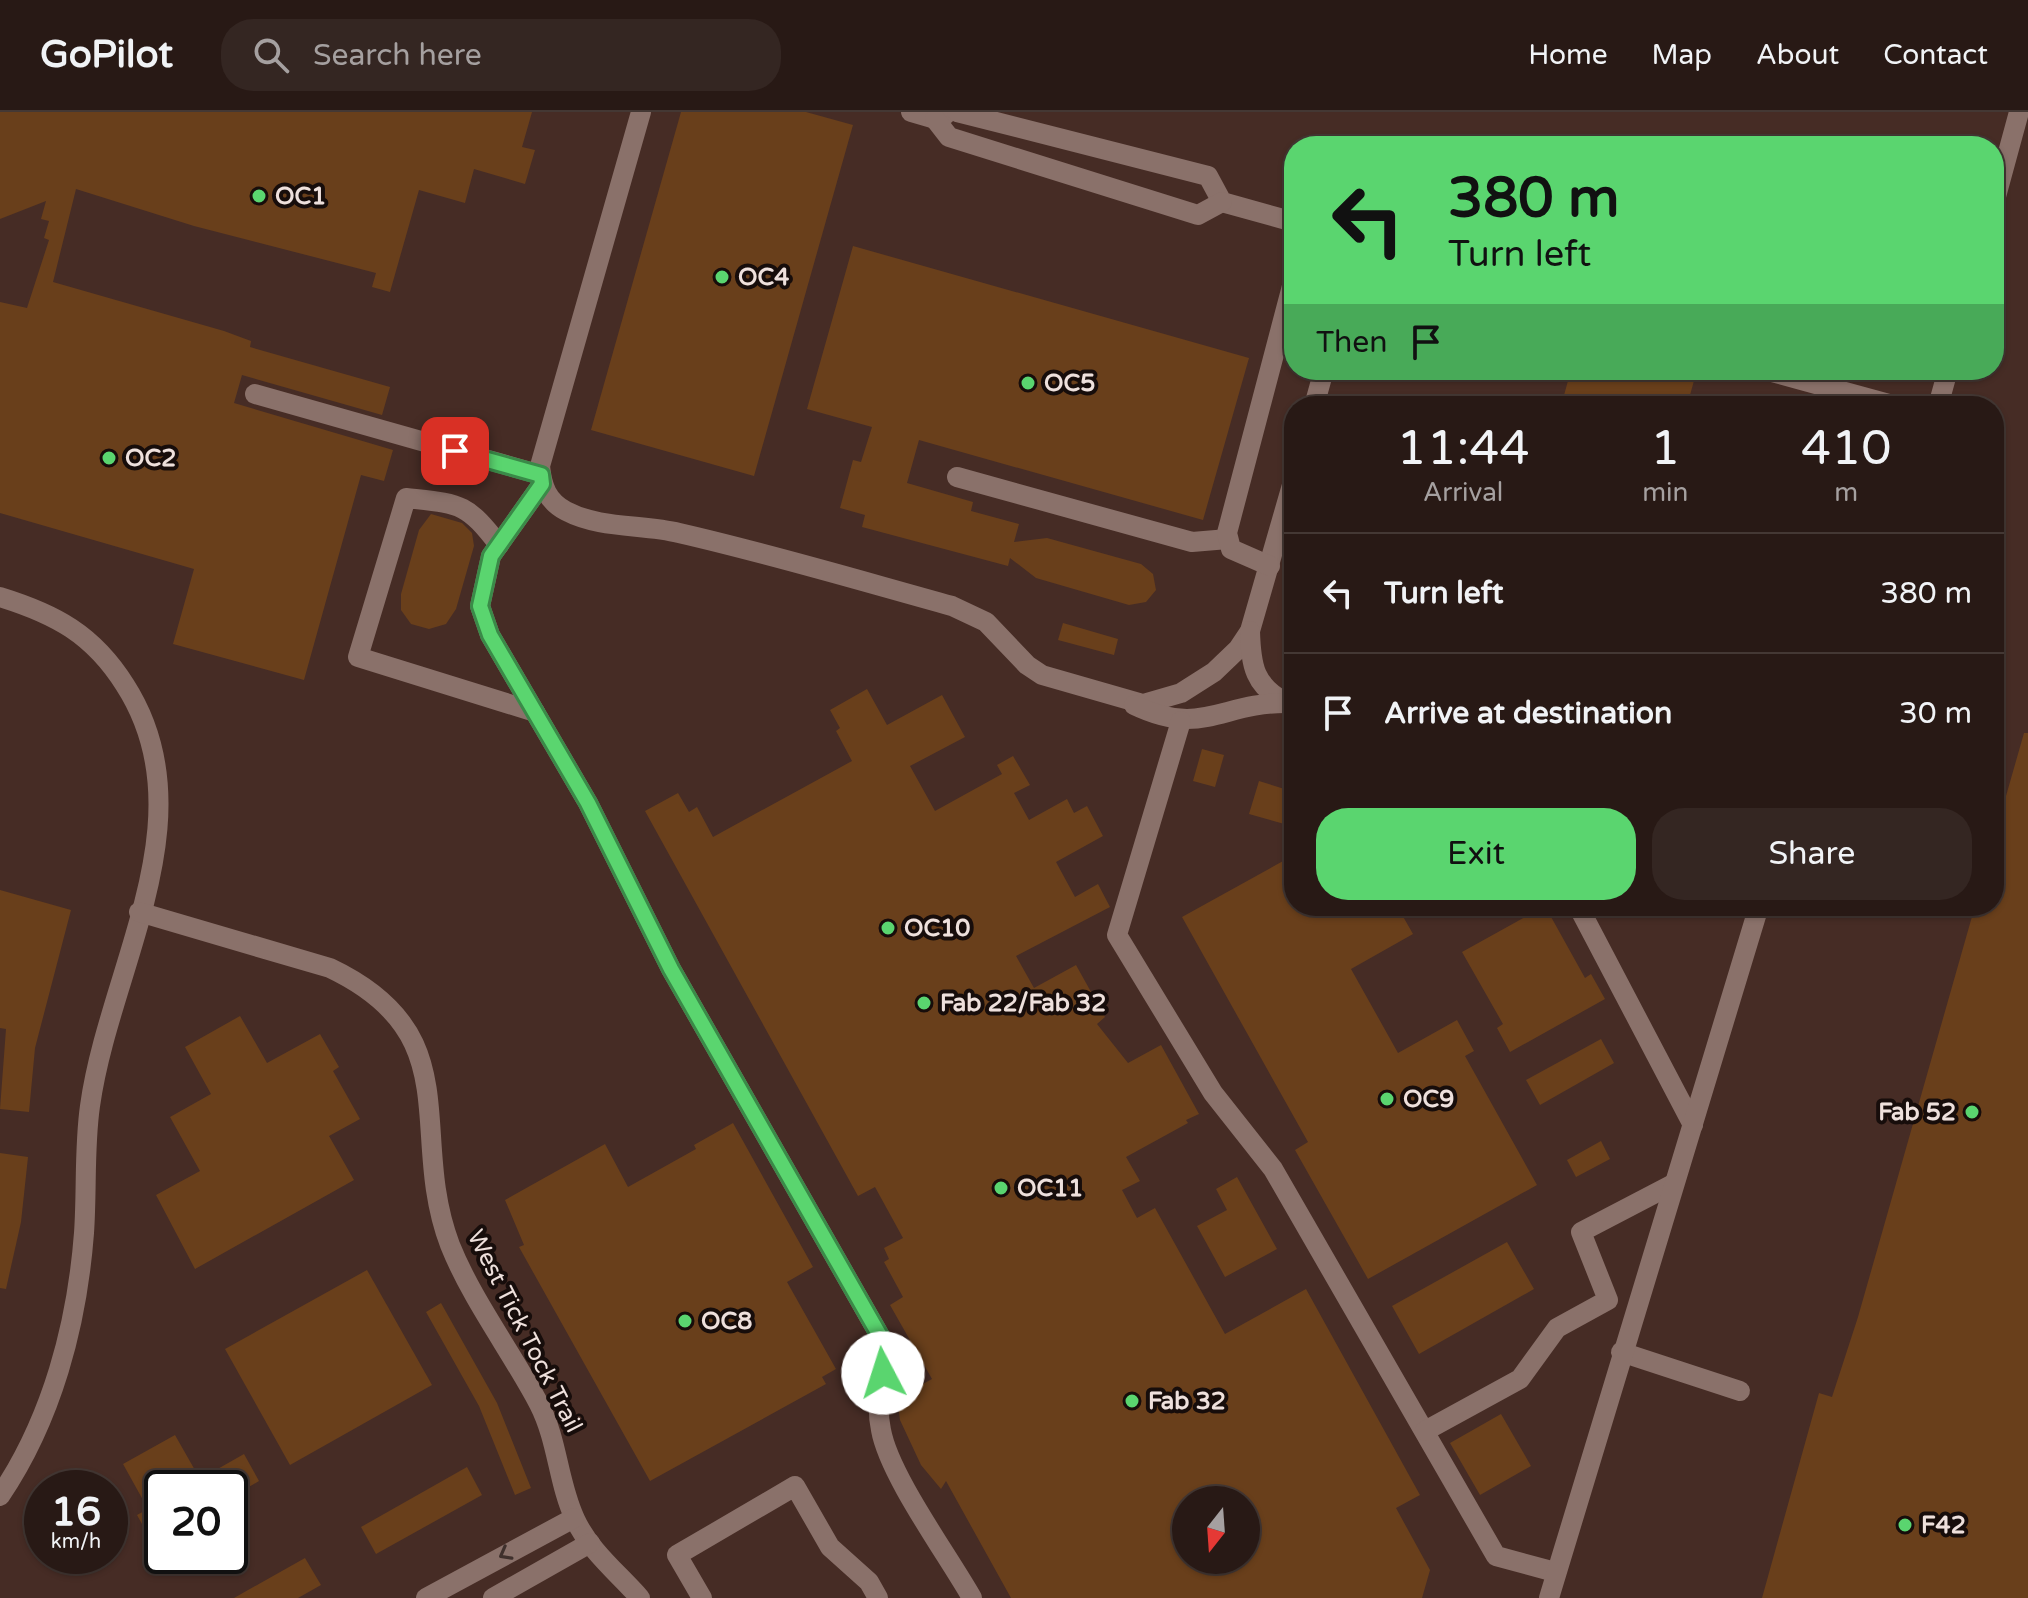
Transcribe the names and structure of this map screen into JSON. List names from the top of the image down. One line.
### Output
{"streets":{"street":["West Tick Tock Trail"]},"places":["OC1","OC4","OC5","OC2","OC10","Fab 22/Fab 32","OC9","Fab 52","OC11","OC8","Fab 32","F42"],"north":"bottom","page":{"header":"GoPilot","search":"Search here","nav":["Home","Map","About","Contact"],"turn":["380 m","Turn left"],"then":"Then","eta":["11:44","Arrival","1","min","410","m"],"list":[{"name":"Turn left","value":"380 m"},{"name":"Arrive at destination","value":"30 m"}],"buttons":["Exit","Share"],"speed":"16 km/h","limit":"20"}}
